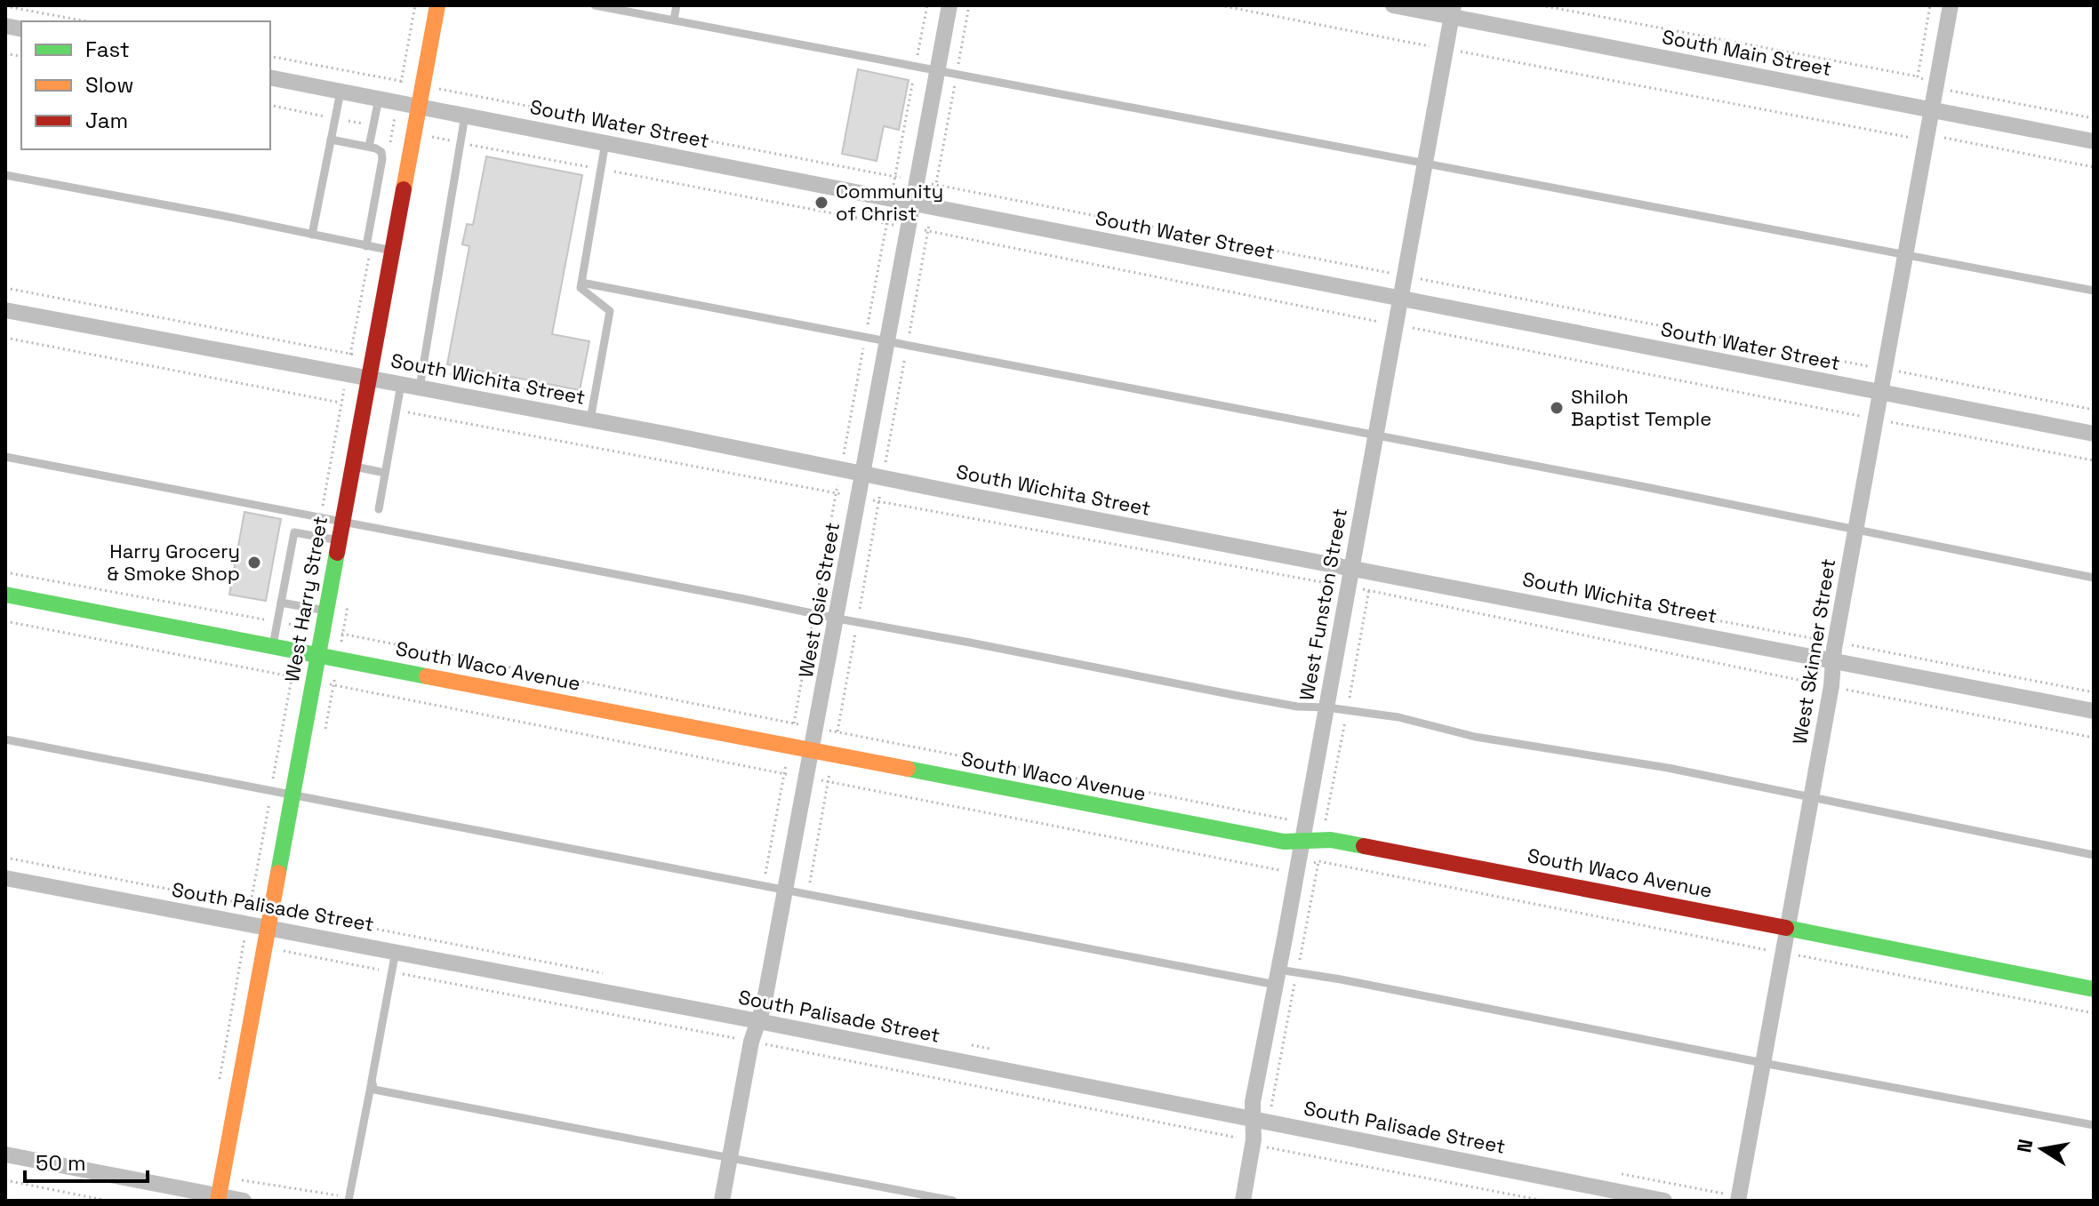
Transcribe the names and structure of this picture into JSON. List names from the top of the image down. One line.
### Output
{"streets":{"street":["South Main Street","South Water Street","South Wichita Street","West Harry Street","West Osie Street","West Funston Street","West Skinner Street","South Waco Avenue","South Palisade Street"]},"crossings":[["South Main Street","West Funston Street"],["South Main Street","West Skinner Street"],["South Water Street","West Harry Street"],["South Water Street","West Osie Street"],["South Water Street","West Funston Street"],["South Water Street","West Skinner Street"],["South Wichita Street","West Harry Street"],["South Wichita Street","West Osie Street"],["South Wichita Street","West Funston Street"],["South Wichita Street","West Skinner Street"],["West Harry Street","South Waco Avenue"],["West Harry Street","South Palisade Street"],["West Osie Street","South Waco Avenue"],["West Osie Street","South Palisade Street"],["West Funston Street","South Waco Avenue"],["West Funston Street","South Palisade Street"],["West Skinner Street","South Waco Avenue"]],"places":["Community of Christ","Shiloh Baptist Temple","Harry Grocery & Smoke Shop"],"legend":["Fast","Slow","Jam"],"scale_bar":"50 m","north":"left"}
